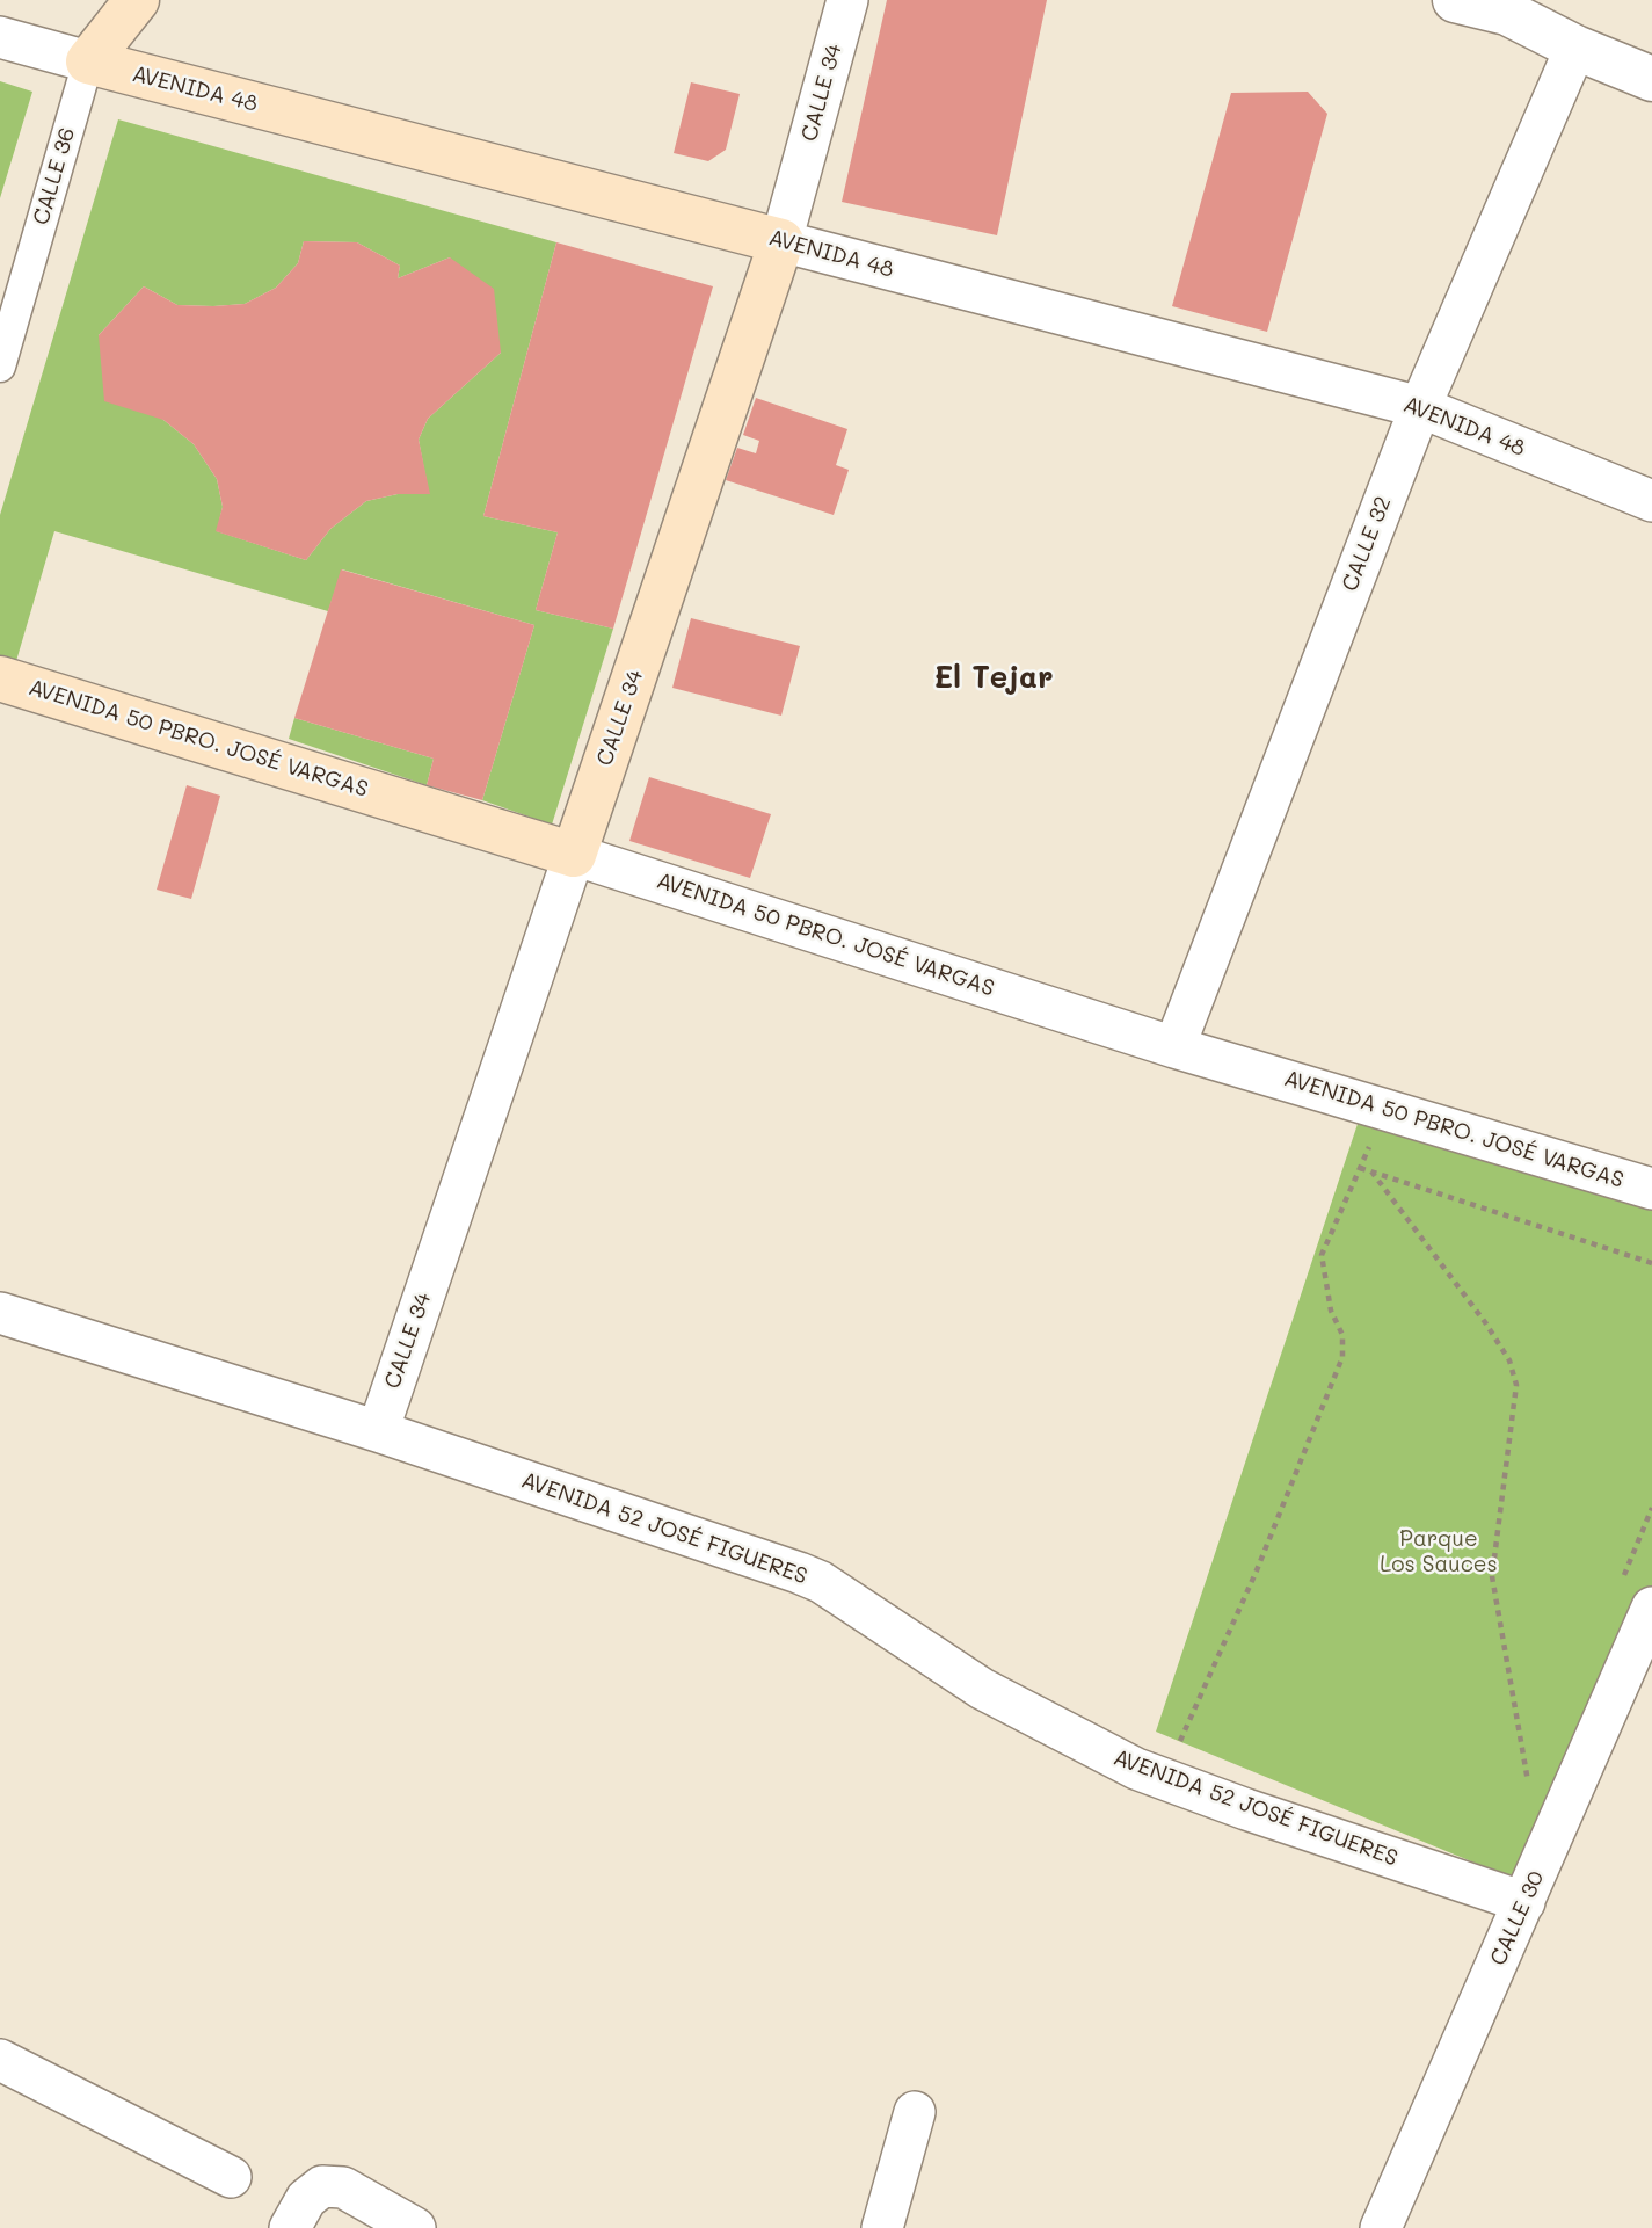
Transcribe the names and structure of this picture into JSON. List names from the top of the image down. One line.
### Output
{"streets":{"main road":["AVENIDA 48","CALLE 34","CALLE 36","AVENIDA 50 PBRO. JOSÉ VARGAS"],"street":["CALLE 32","AVENIDA 52 JOSÉ FIGUERES","CALLE 30"]},"crossings":[["AVENIDA 48","CALLE 34"],["AVENIDA 48","CALLE 36"],["AVENIDA 48","CALLE 32"],["CALLE 34","AVENIDA 50 PBRO. JOSÉ VARGAS"],["CALLE 34","AVENIDA 52 JOSÉ FIGUERES"],["CALLE 32","AVENIDA 50 PBRO. JOSÉ VARGAS"],["AVENIDA 52 JOSÉ FIGUERES","CALLE 30"]],"districts":["El Tejar"],"parks":["Parque Los Sauces"]}
